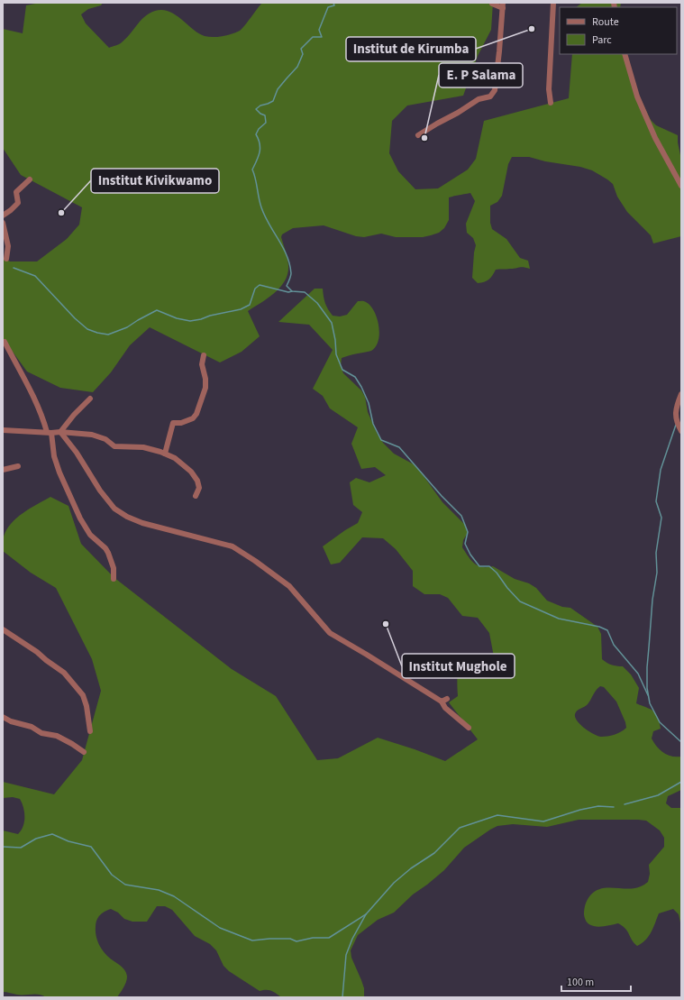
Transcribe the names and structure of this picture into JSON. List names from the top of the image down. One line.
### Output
{"places":["Institut de Kirumba","E. P Salama","Institut Kivikwamo","Institut Mughole"],"legend":["Route","Parc"],"scale_bar":"100 m"}
